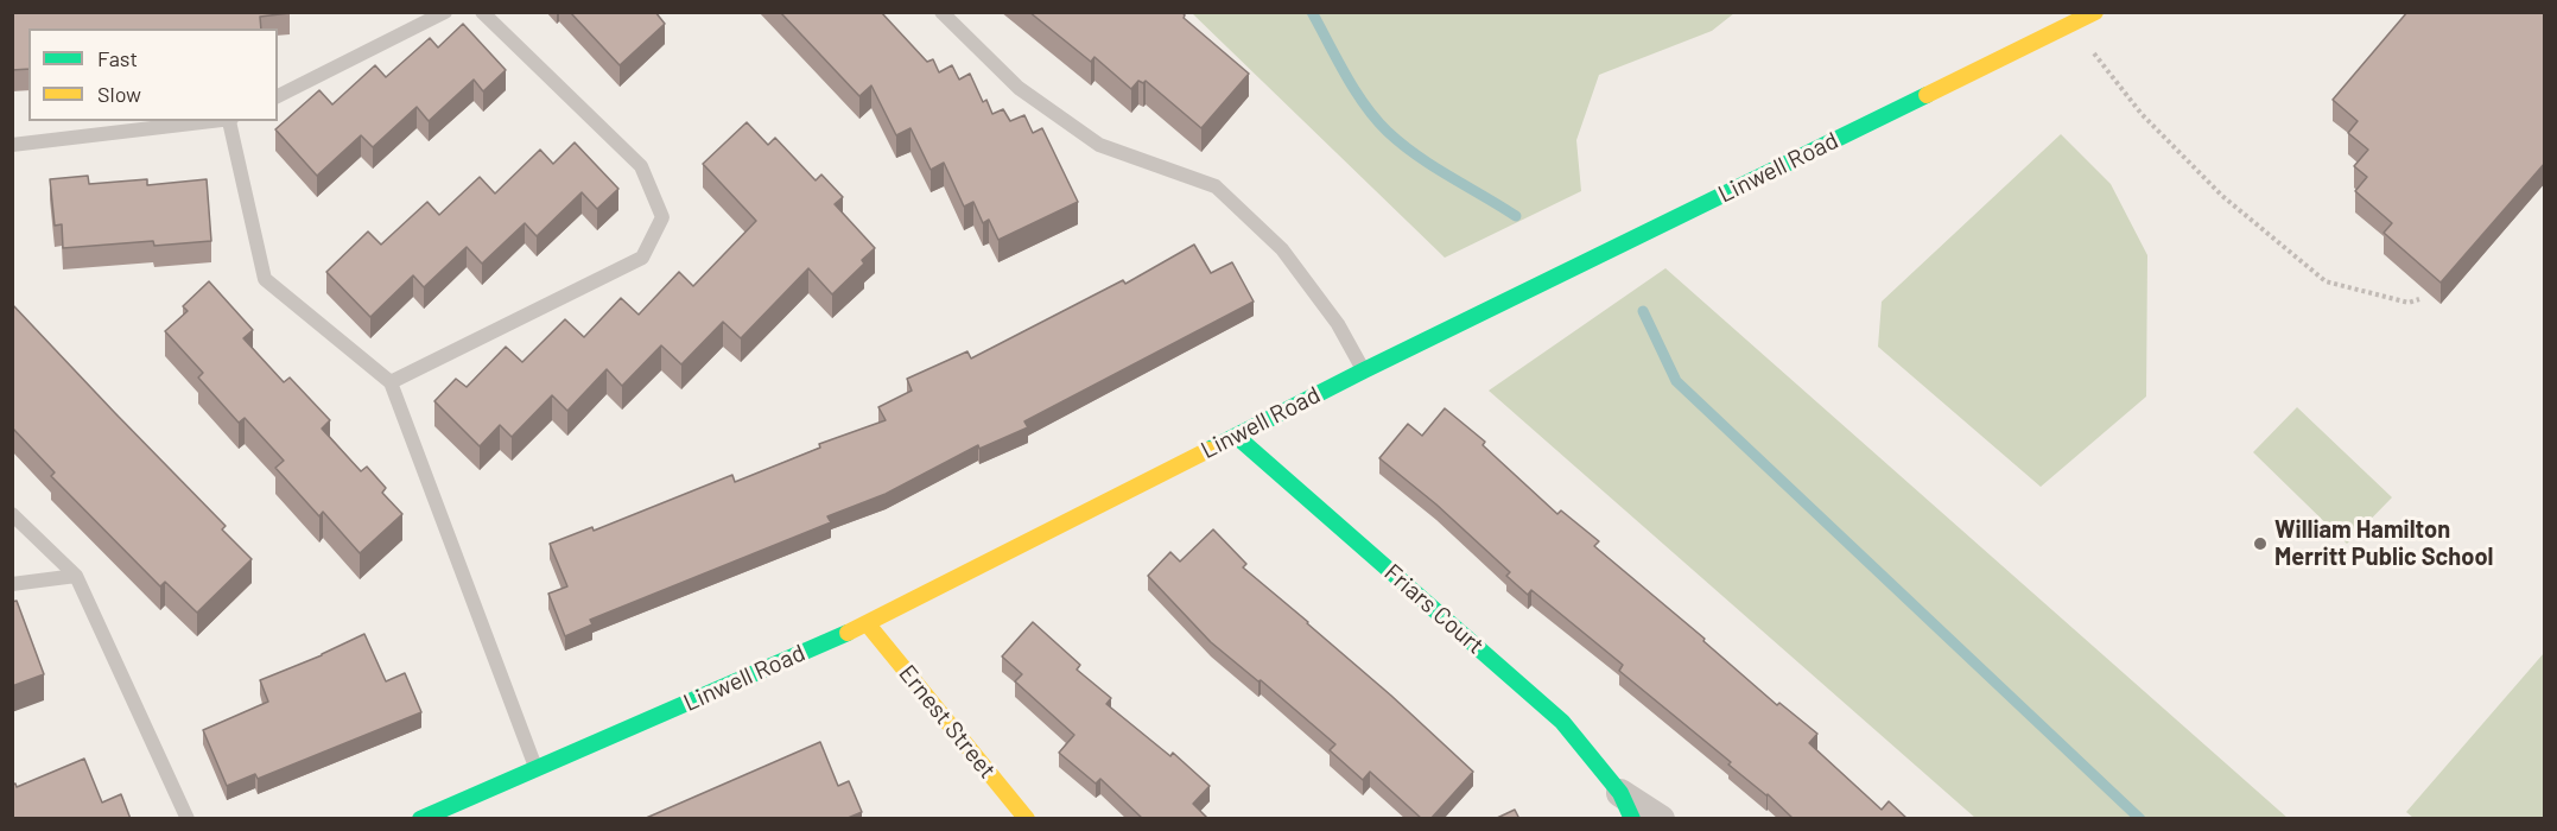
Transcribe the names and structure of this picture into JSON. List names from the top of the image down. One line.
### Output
{"streets":{"main road":["Linwell Road","Friars Court","Ernest Street"]},"crossings":[["Linwell Road","Friars Court"],["Linwell Road","Ernest Street"]],"places":["William Hamilton Merritt Public School"],"legend":["Fast","Slow"]}
